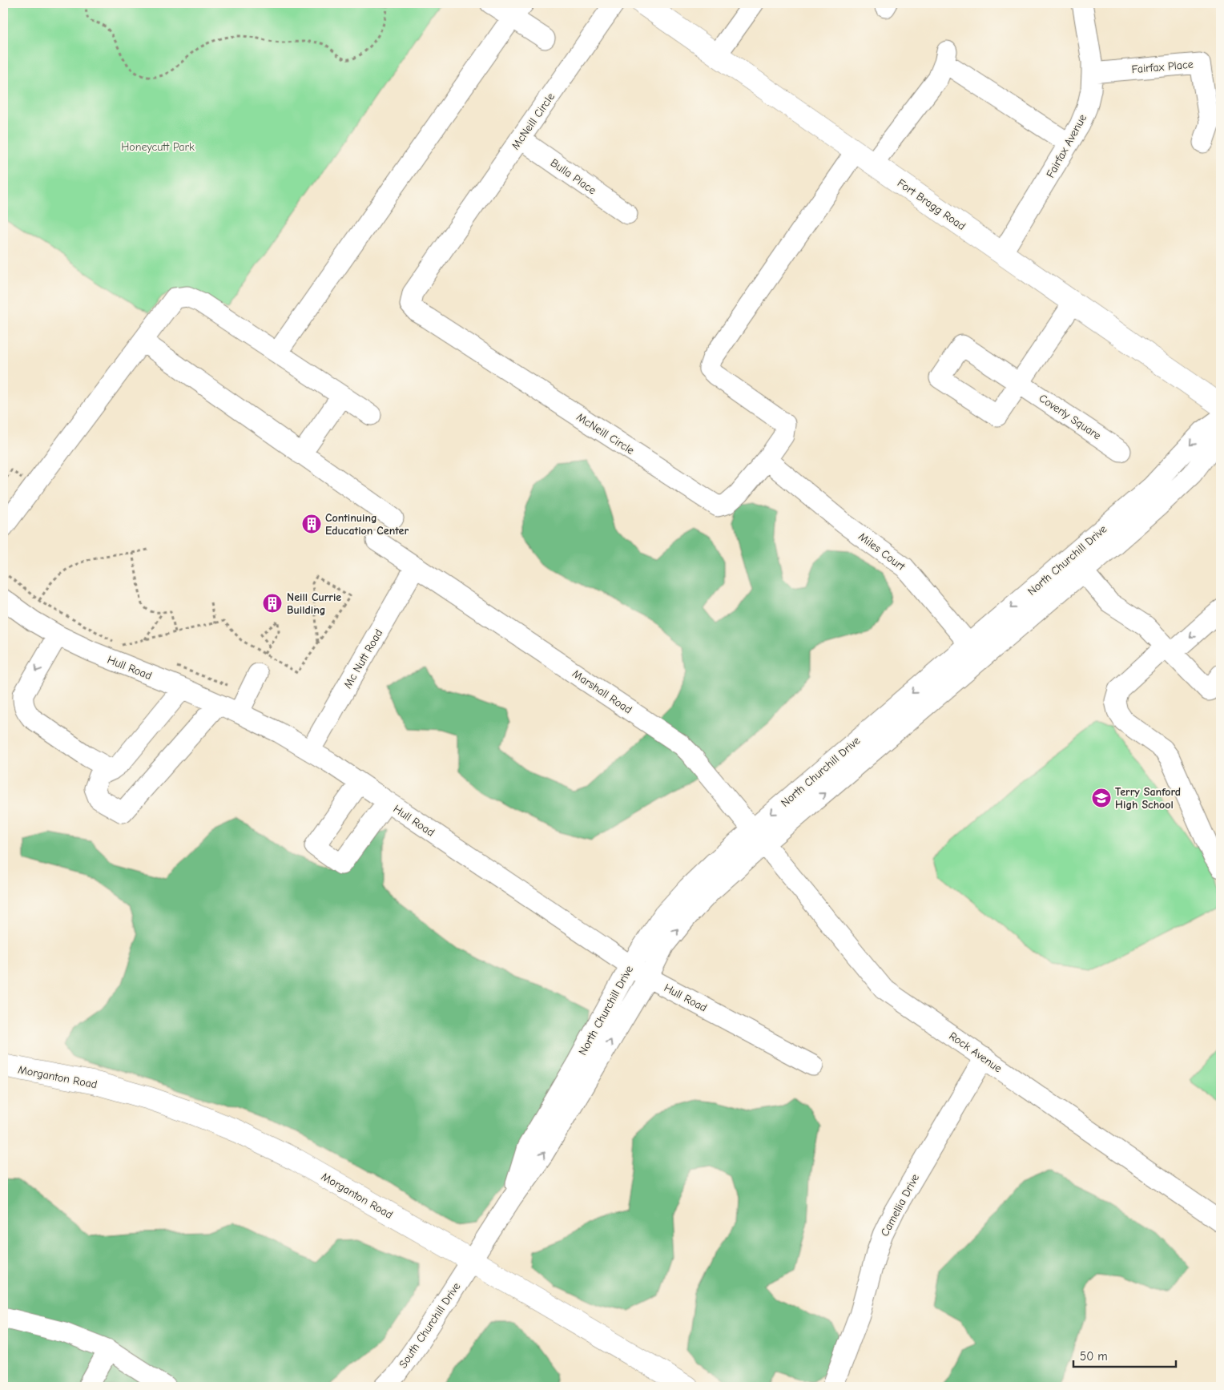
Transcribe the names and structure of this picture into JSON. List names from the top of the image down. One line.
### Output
{"streets":{"main road":["Fort Bragg Road","Morganton Road"],"street":["Fairfax Place","McNeill Circle","Fairfax Avenue","Bulla Place","Coverly Square","Miles Court","North Churchill Drive","Mc Nutt Road","Hull Road","Marshall Road","Rock Avenue","Camellia Drive","South Churchill Drive"]},"crossings":[["Fairfax Place","Fairfax Avenue"],["McNeill Circle","Bulla Place"],["McNeill Circle","Fort Bragg Road"],["McNeill Circle","Miles Court"],["Fairfax Avenue","Fort Bragg Road"],["Fort Bragg Road","Coverly Square"],["Miles Court","North Churchill Drive"],["North Churchill Drive","Hull Road"],["North Churchill Drive","Marshall Road"],["North Churchill Drive","Rock Avenue"],["North Churchill Drive","Morganton Road"],["North Churchill Drive","South Churchill Drive"],["Mc Nutt Road","Hull Road"],["Mc Nutt Road","Marshall Road"],["Marshall Road","Rock Avenue"],["Rock Avenue","Camellia Drive"],["Morganton Road","South Churchill Drive"]],"parks":["Honeycutt Park"],"places":{"building":["Continuing Education Center","Neill Currie Building"],"school or university":["Terry Sanford High School"]},"scale_bar":"50 m"}
